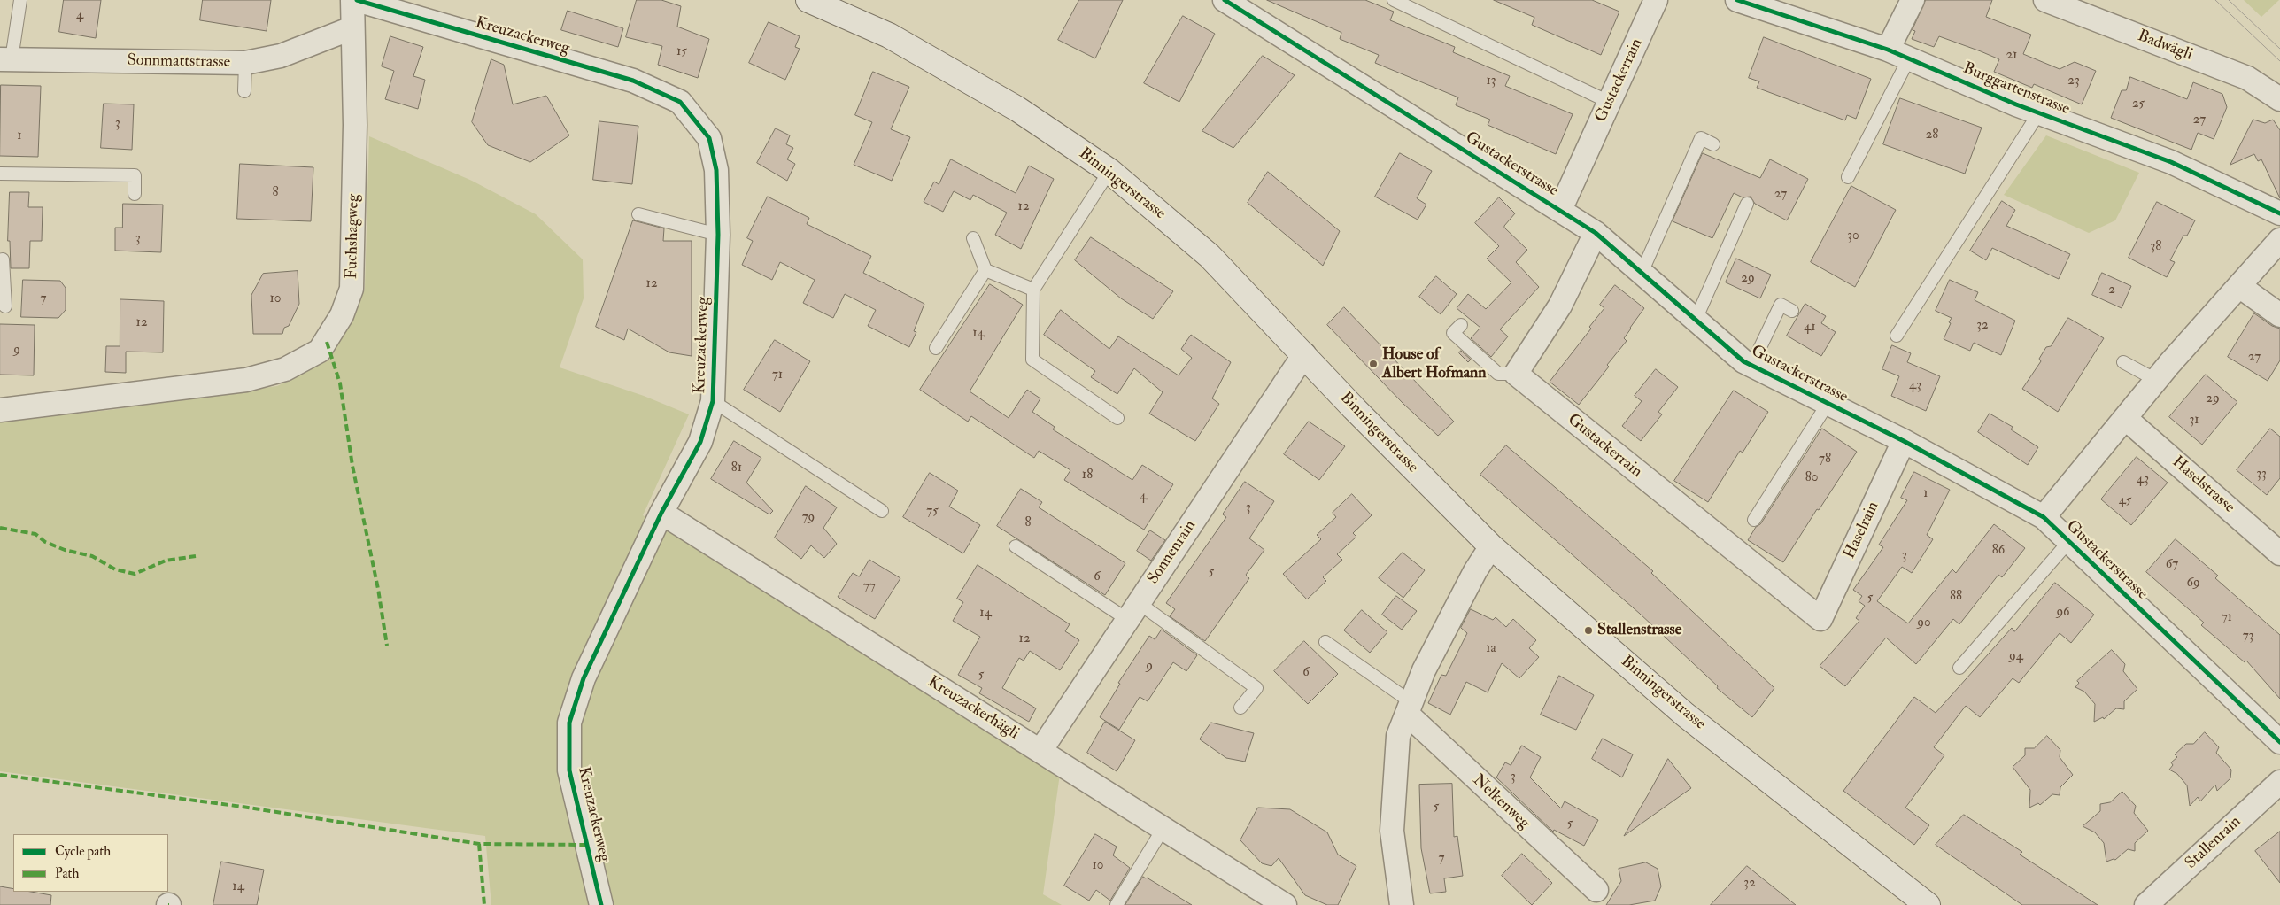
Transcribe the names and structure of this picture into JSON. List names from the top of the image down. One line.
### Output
{"streets":{"main road":["Binningerstrasse"],"street":["Kreuzackerweg","Badwägli","Sonnmattstrasse","Gustackerrain","Burggartenstrasse","Gustackerstrasse","Fuchshagweg","Haselstrasse","Haselrain","Sonnenrain","Kreuzackerhägli","Nelkenweg","Stallenrain"]},"crossings":[["Kreuzackerweg","Kreuzackerhägli"],["Sonnmattstrasse","Fuchshagweg"],["Gustackerrain","Gustackerstrasse"],["Gustackerrain","Haselrain"],["Gustackerstrasse","Haselrain"],["Binningerstrasse","Sonnenrain"],["Sonnenrain","Kreuzackerhägli"]],"places":["House of Albert Hofmann","Stallenstrasse"],"house_numbers":["4","15","21","13","23","25","27","3","28","1","8","27","12","30","3","38","29","12","2","7","10","12","32","41","14","9","27","71","43","29","31","78","81","33","18","80","43","1","4","45","3","75","79","8","86","3","67","5","6","69","77","88","5","96","14","71","90","73","12","1a","94","9","6","5","3","5","5","7","10","32","14"],"legend":["Cycle path","Path"]}
